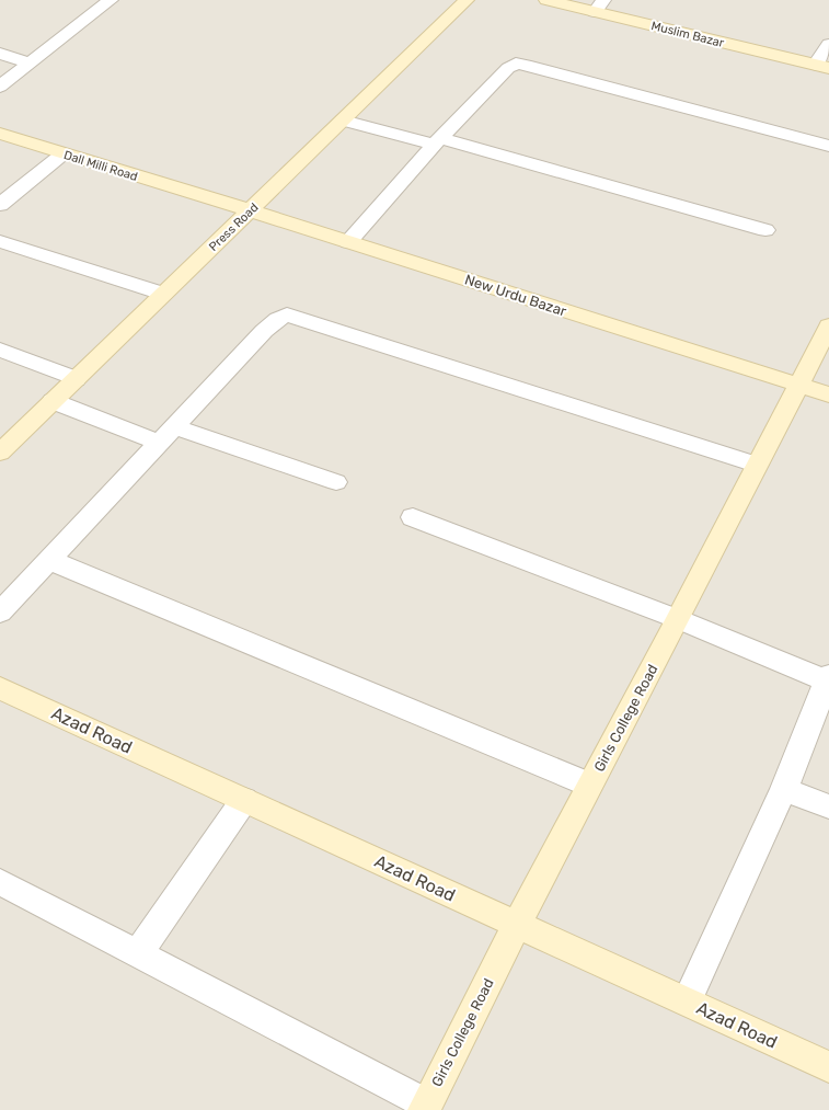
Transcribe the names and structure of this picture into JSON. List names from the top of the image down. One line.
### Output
{"streets":{"main road":["Muslim Bazar","Dall Milli Road","Press Road","New Urdu Bazar","Girls College Road","Azad Road"]},"crossings":[["Dall Milli Road","New Urdu Bazar"],["Press Road","New Urdu Bazar"],["New Urdu Bazar","Girls College Road"],["Girls College Road","Azad Road"]]}
